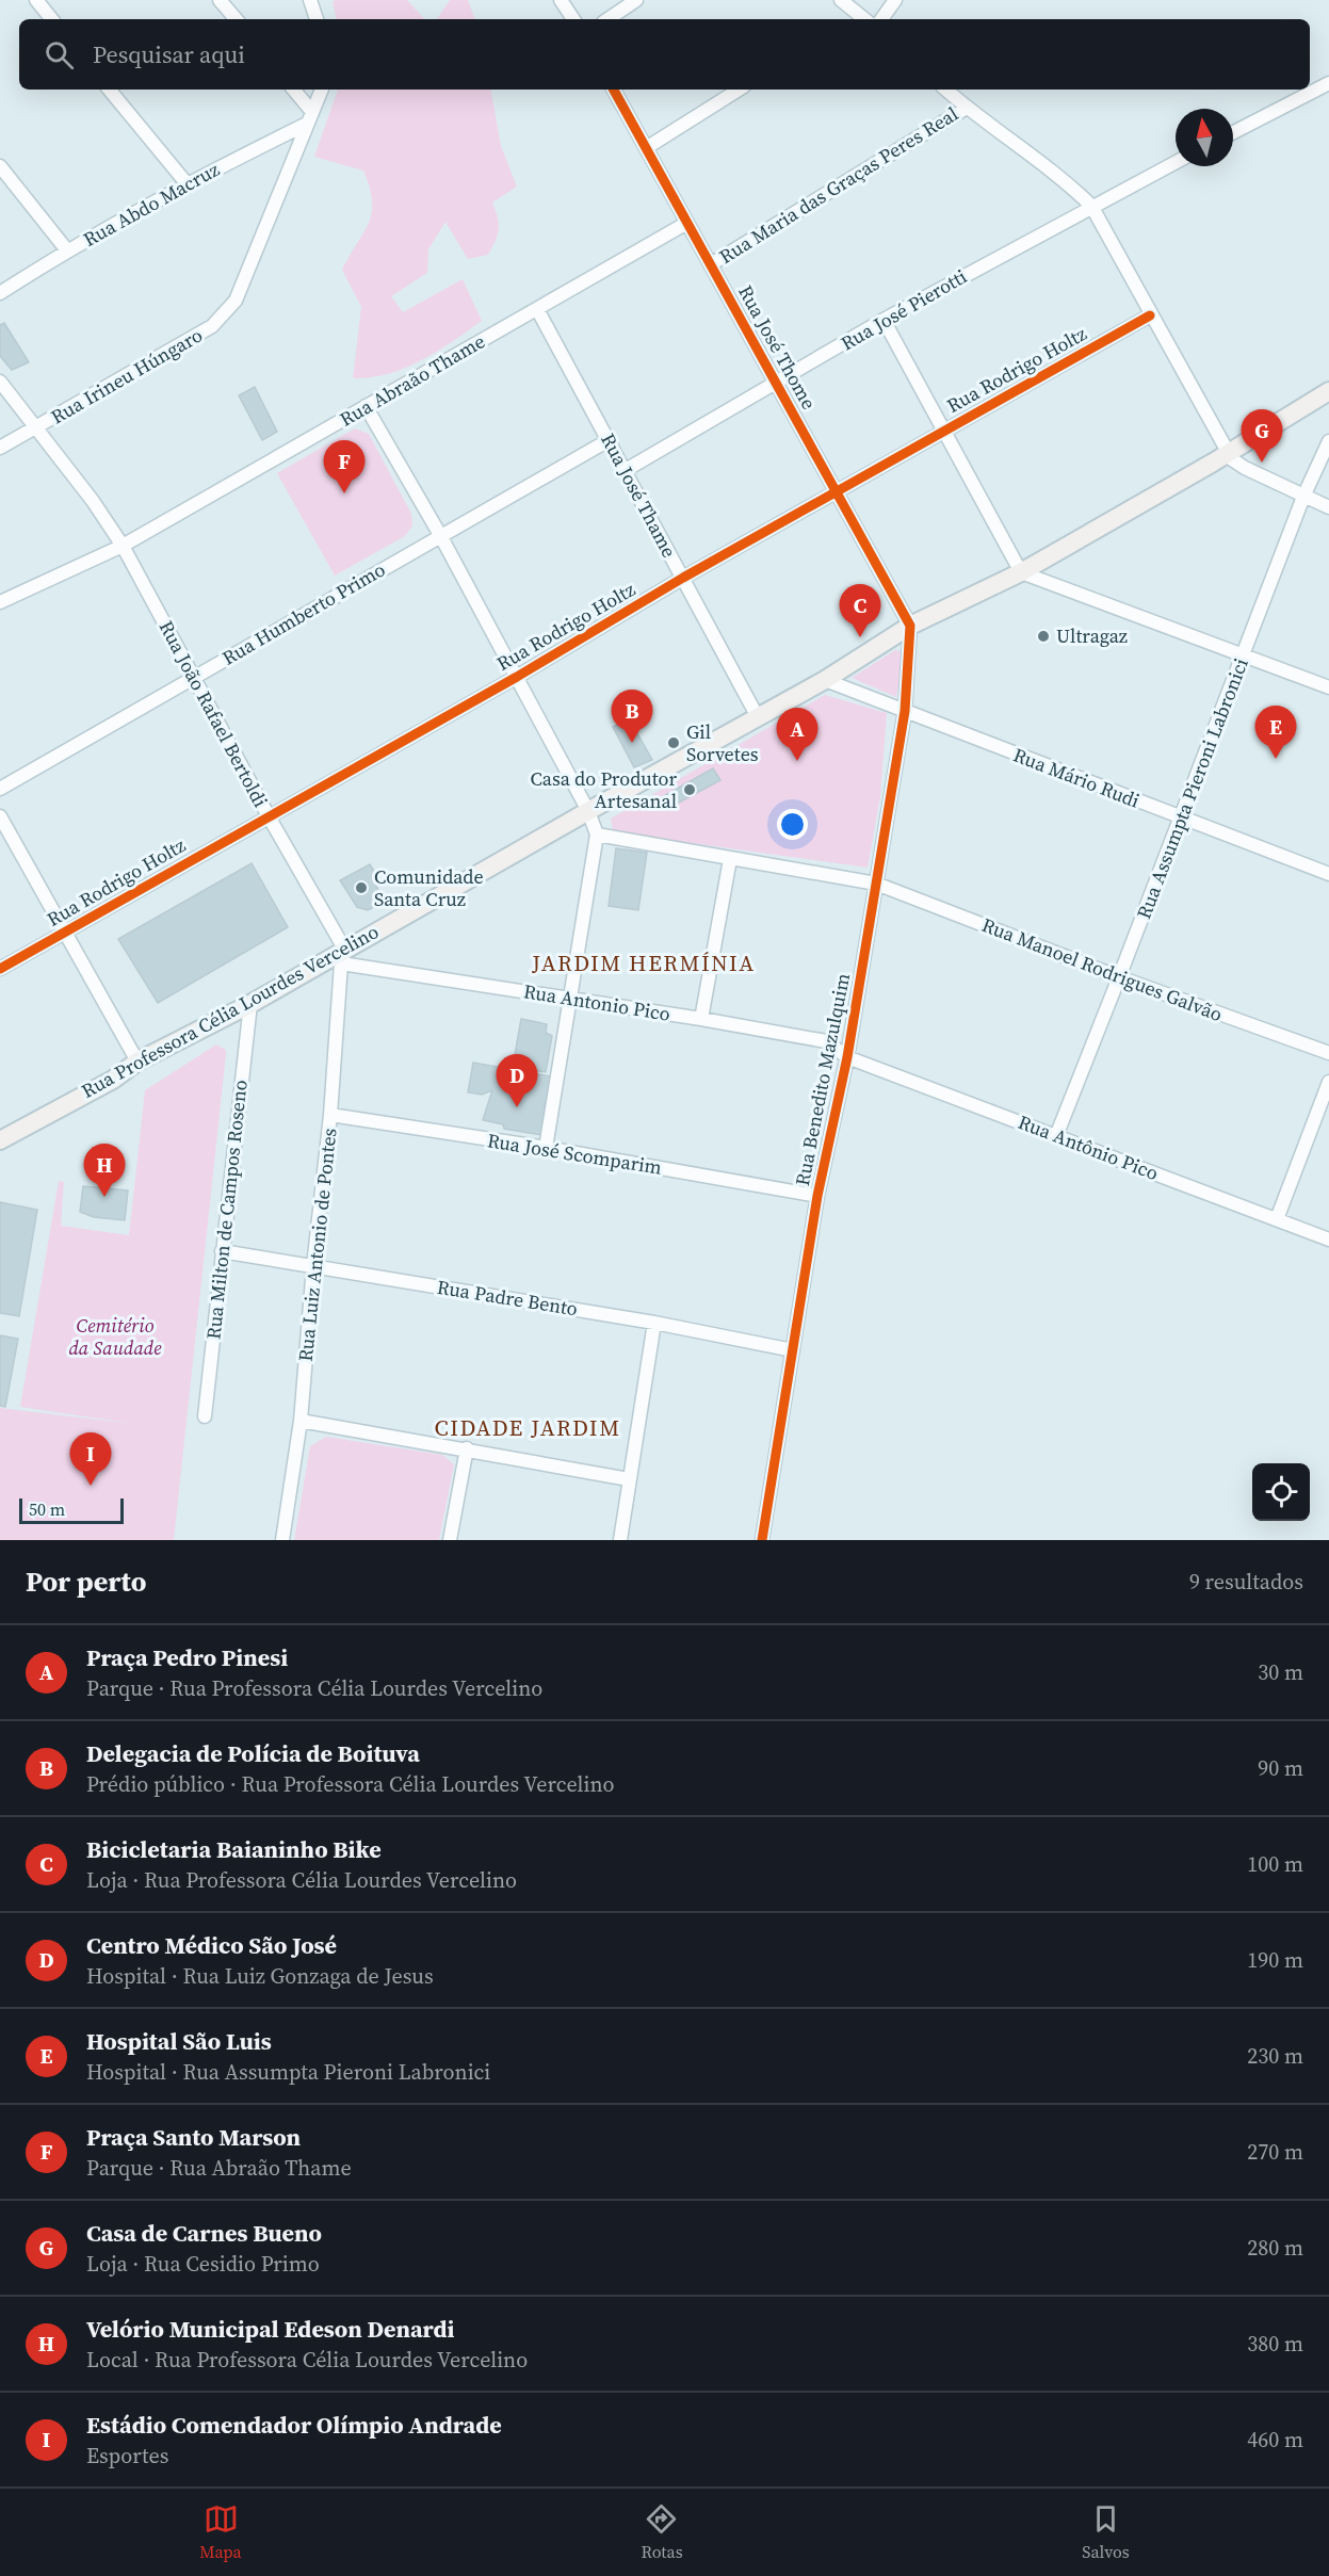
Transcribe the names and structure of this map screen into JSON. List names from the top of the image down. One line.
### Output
{"streets":{"main road":["Rua Professora Célia Lourdes Vercelino"],"street":["Rua Maria das Graças Peres Real","Rua Abdo Macruz","Rua José Pierotti","Rua José Thome","Rua Rodrigo Holtz","Rua Irineu Húngaro","Rua Abraão Thame","Rua José Thame","Rua Humberto Primo","Rua João Rafael Bertoldi","Rua Mário Rudi","Rua Assumpta Pieroni Labronici","Rua Manoel Rodrigues Galvão","Rua Antonio Pico","Rua Benedito Mazulquim","Rua Antônio Pico","Rua José Scomparim","Rua Milton de Campos Roseno","Rua Luiz Antonio de Pontes","Rua Padre Bento"]},"crossings":[["Rua Maria das Graças Peres Real","Rua José Thome"],["Rua Abdo Macruz","Rua Irineu Húngaro"],["Rua José Pierotti","Rua José Thome"],["Rua José Pierotti","Rua José Thame"],["Rua José Thome","Rua Rodrigo Holtz"],["Rua José Thome","Rua Abraão Thame"],["Rua José Thome","Rua Professora Célia Lourdes Vercelino"],["Rua José Thome","Rua Benedito Mazulquim"],["Rua Rodrigo Holtz","Rua José Thame"],["Rua Rodrigo Holtz","Rua João Rafael Bertoldi"],["Rua Irineu Húngaro","Rua João Rafael Bertoldi"],["Rua Abraão Thame","Rua José Thame"],["Rua Abraão Thame","Rua João Rafael Bertoldi"],["Rua José Thame","Rua Humberto Primo"],["Rua José Thame","Rua Professora Célia Lourdes Vercelino"],["Rua Humberto Primo","Rua João Rafael Bertoldi"],["Rua João Rafael Bertoldi","Rua Antonio Pico"],["Rua João Rafael Bertoldi","Rua Professora Célia Lourdes Vercelino"],["Rua João Rafael Bertoldi","Rua Luiz Antonio de Pontes"],["Rua Mário Rudi","Rua Assumpta Pieroni Labronici"],["Rua Mário Rudi","Rua Professora Célia Lourdes Vercelino"],["Rua Mário Rudi","Rua Benedito Mazulquim"],["Rua Assumpta Pieroni Labronici","Rua Manoel Rodrigues Galvão"],["Rua Assumpta Pieroni Labronici","Rua Antônio Pico"],["Rua Manoel Rodrigues Galvão","Rua Benedito Mazulquim"],["Rua Antonio Pico","Rua Professora Célia Lourdes Vercelino"],["Rua Antonio Pico","Rua Benedito Mazulquim"],["Rua Antonio Pico","Rua Antônio Pico"],["Rua Antonio Pico","Rua Luiz Antonio de Pontes"],["Rua Professora Célia Lourdes Vercelino","Rua Benedito Mazulquim"],["Rua Professora Célia Lourdes Vercelino","Rua Milton de Campos Roseno"],["Rua Professora Célia Lourdes Vercelino","Rua Luiz Antonio de Pontes"],["Rua Benedito Mazulquim","Rua Antônio Pico"],["Rua Benedito Mazulquim","Rua José Scomparim"],["Rua Benedito Mazulquim","Rua Padre Bento"],["Rua José Scomparim","Rua Luiz Antonio de Pontes"],["Rua Milton de Campos Roseno","Rua Padre Bento"],["Rua Luiz Antonio de Pontes","Rua Padre Bento"]],"districts":["JARDIM HERMÍNIA","CIDADE JARDIM"],"parks":["Cemitério da Saudade"],"places":["Ultragaz","Gil Sorvetes","Casa do Produtor Artesanal","Comunidade Santa Cruz"],"scale_bar":"50 m","north":"top","page":{"search":"Pesquisar aqui","pins":["G","F","C","B","E","A","D","H","I"],"scale":"50 m","heading":["Por perto","9 resultados"],"list":[{"mark":"A","name":"Praça Pedro Pinesi","note":"Parque · Rua Professora Célia Lourdes Vercelino","value":"30 m"},{"mark":"B","name":"Delegacia de Polícia de Boituva","note":"Prédio público · Rua Professora Célia Lourdes Vercelino","value":"90 m"},{"mark":"C","name":"Bicicletaria Baianinho Bike","note":"Loja · Rua Professora Célia Lourdes Vercelino","value":"100 m"},{"mark":"D","name":"Centro Médico São José","note":"Hospital · Rua Luiz Gonzaga de Jesus","value":"190 m"},{"mark":"E","name":"Hospital São Luis","note":"Hospital · Rua Assumpta Pieroni Labronici","value":"230 m"},{"mark":"F","name":"Praça Santo Marson","note":"Parque · Rua Abraão Thame","value":"270 m"},{"mark":"G","name":"Casa de Carnes Bueno","note":"Loja · Rua Cesidio Primo","value":"280 m"},{"mark":"H","name":"Velório Municipal Edeson Denardi","note":"Local · Rua Professora Célia Lourdes Vercelino","value":"380 m"},{"mark":"I","name":"Estádio Comendador Olímpio Andrade","note":"Esportes","value":"460 m"}],"nav":["Mapa","Rotas","Salvos"]}}
